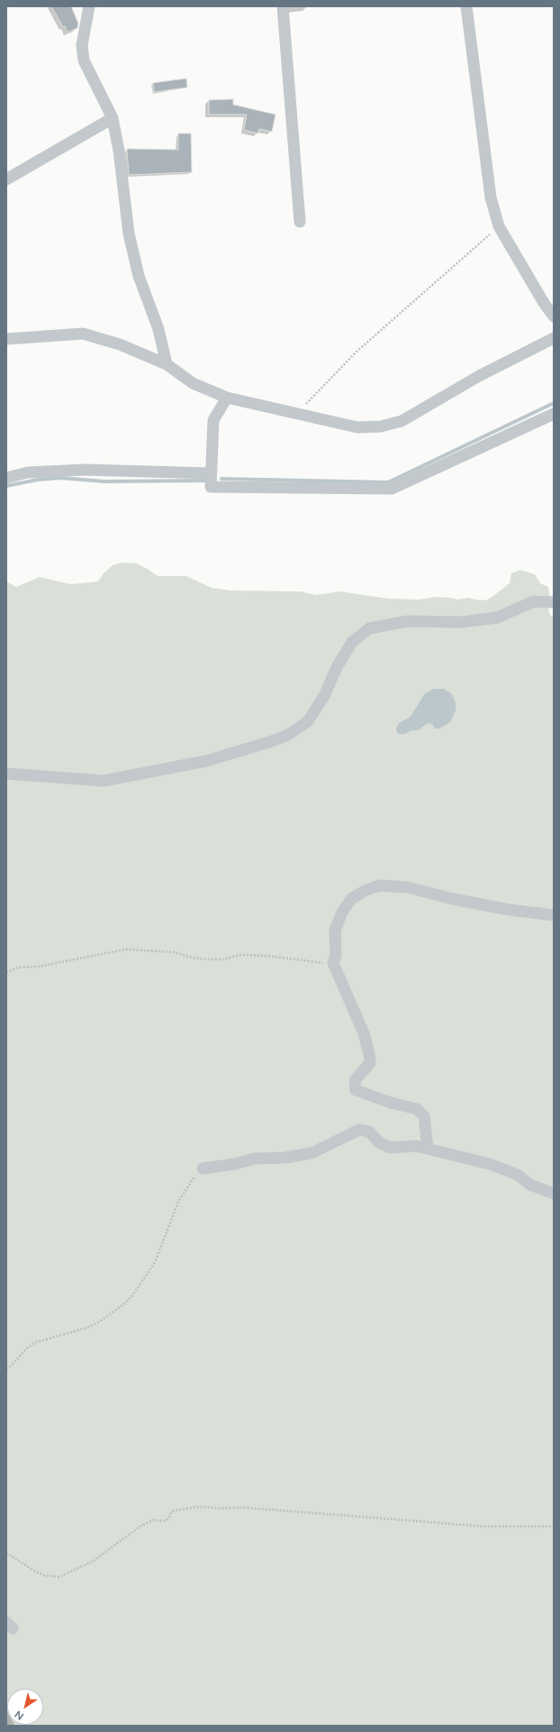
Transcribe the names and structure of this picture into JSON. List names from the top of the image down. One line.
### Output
{"north":"bottom left"}
